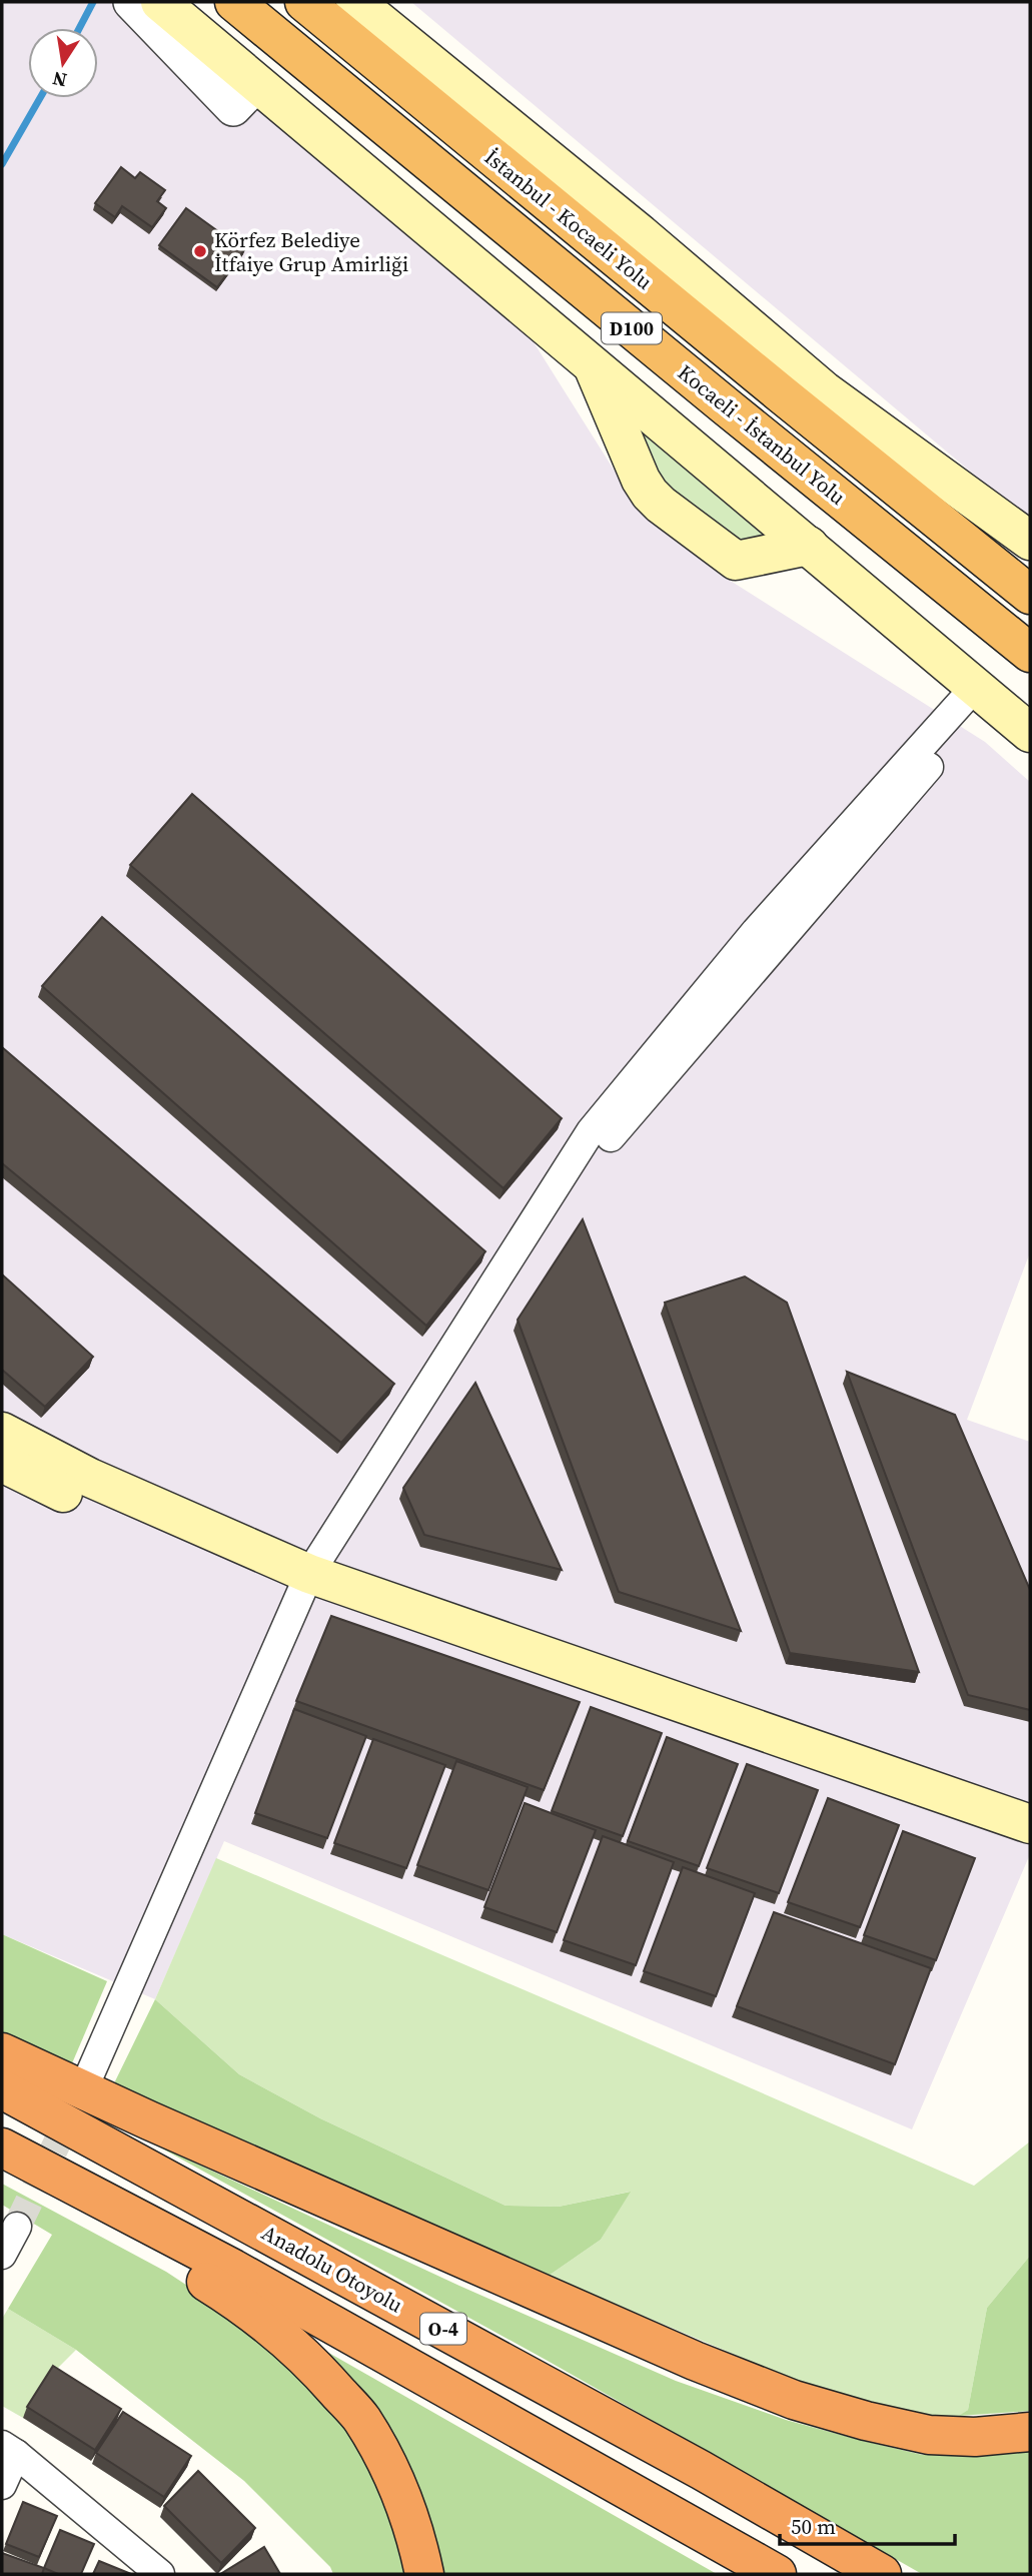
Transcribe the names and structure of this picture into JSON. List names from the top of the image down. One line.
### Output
{"streets":{"highway":["İstanbul - Kocaeli Yolu","D100","Kocaeli - İstanbul Yolu","Anadolu Otoyolu","O-4"]},"places":["Körfez Belediye İtfaiye Grup Amirliği"],"scale_bar":"50 m","north":"bottom"}
